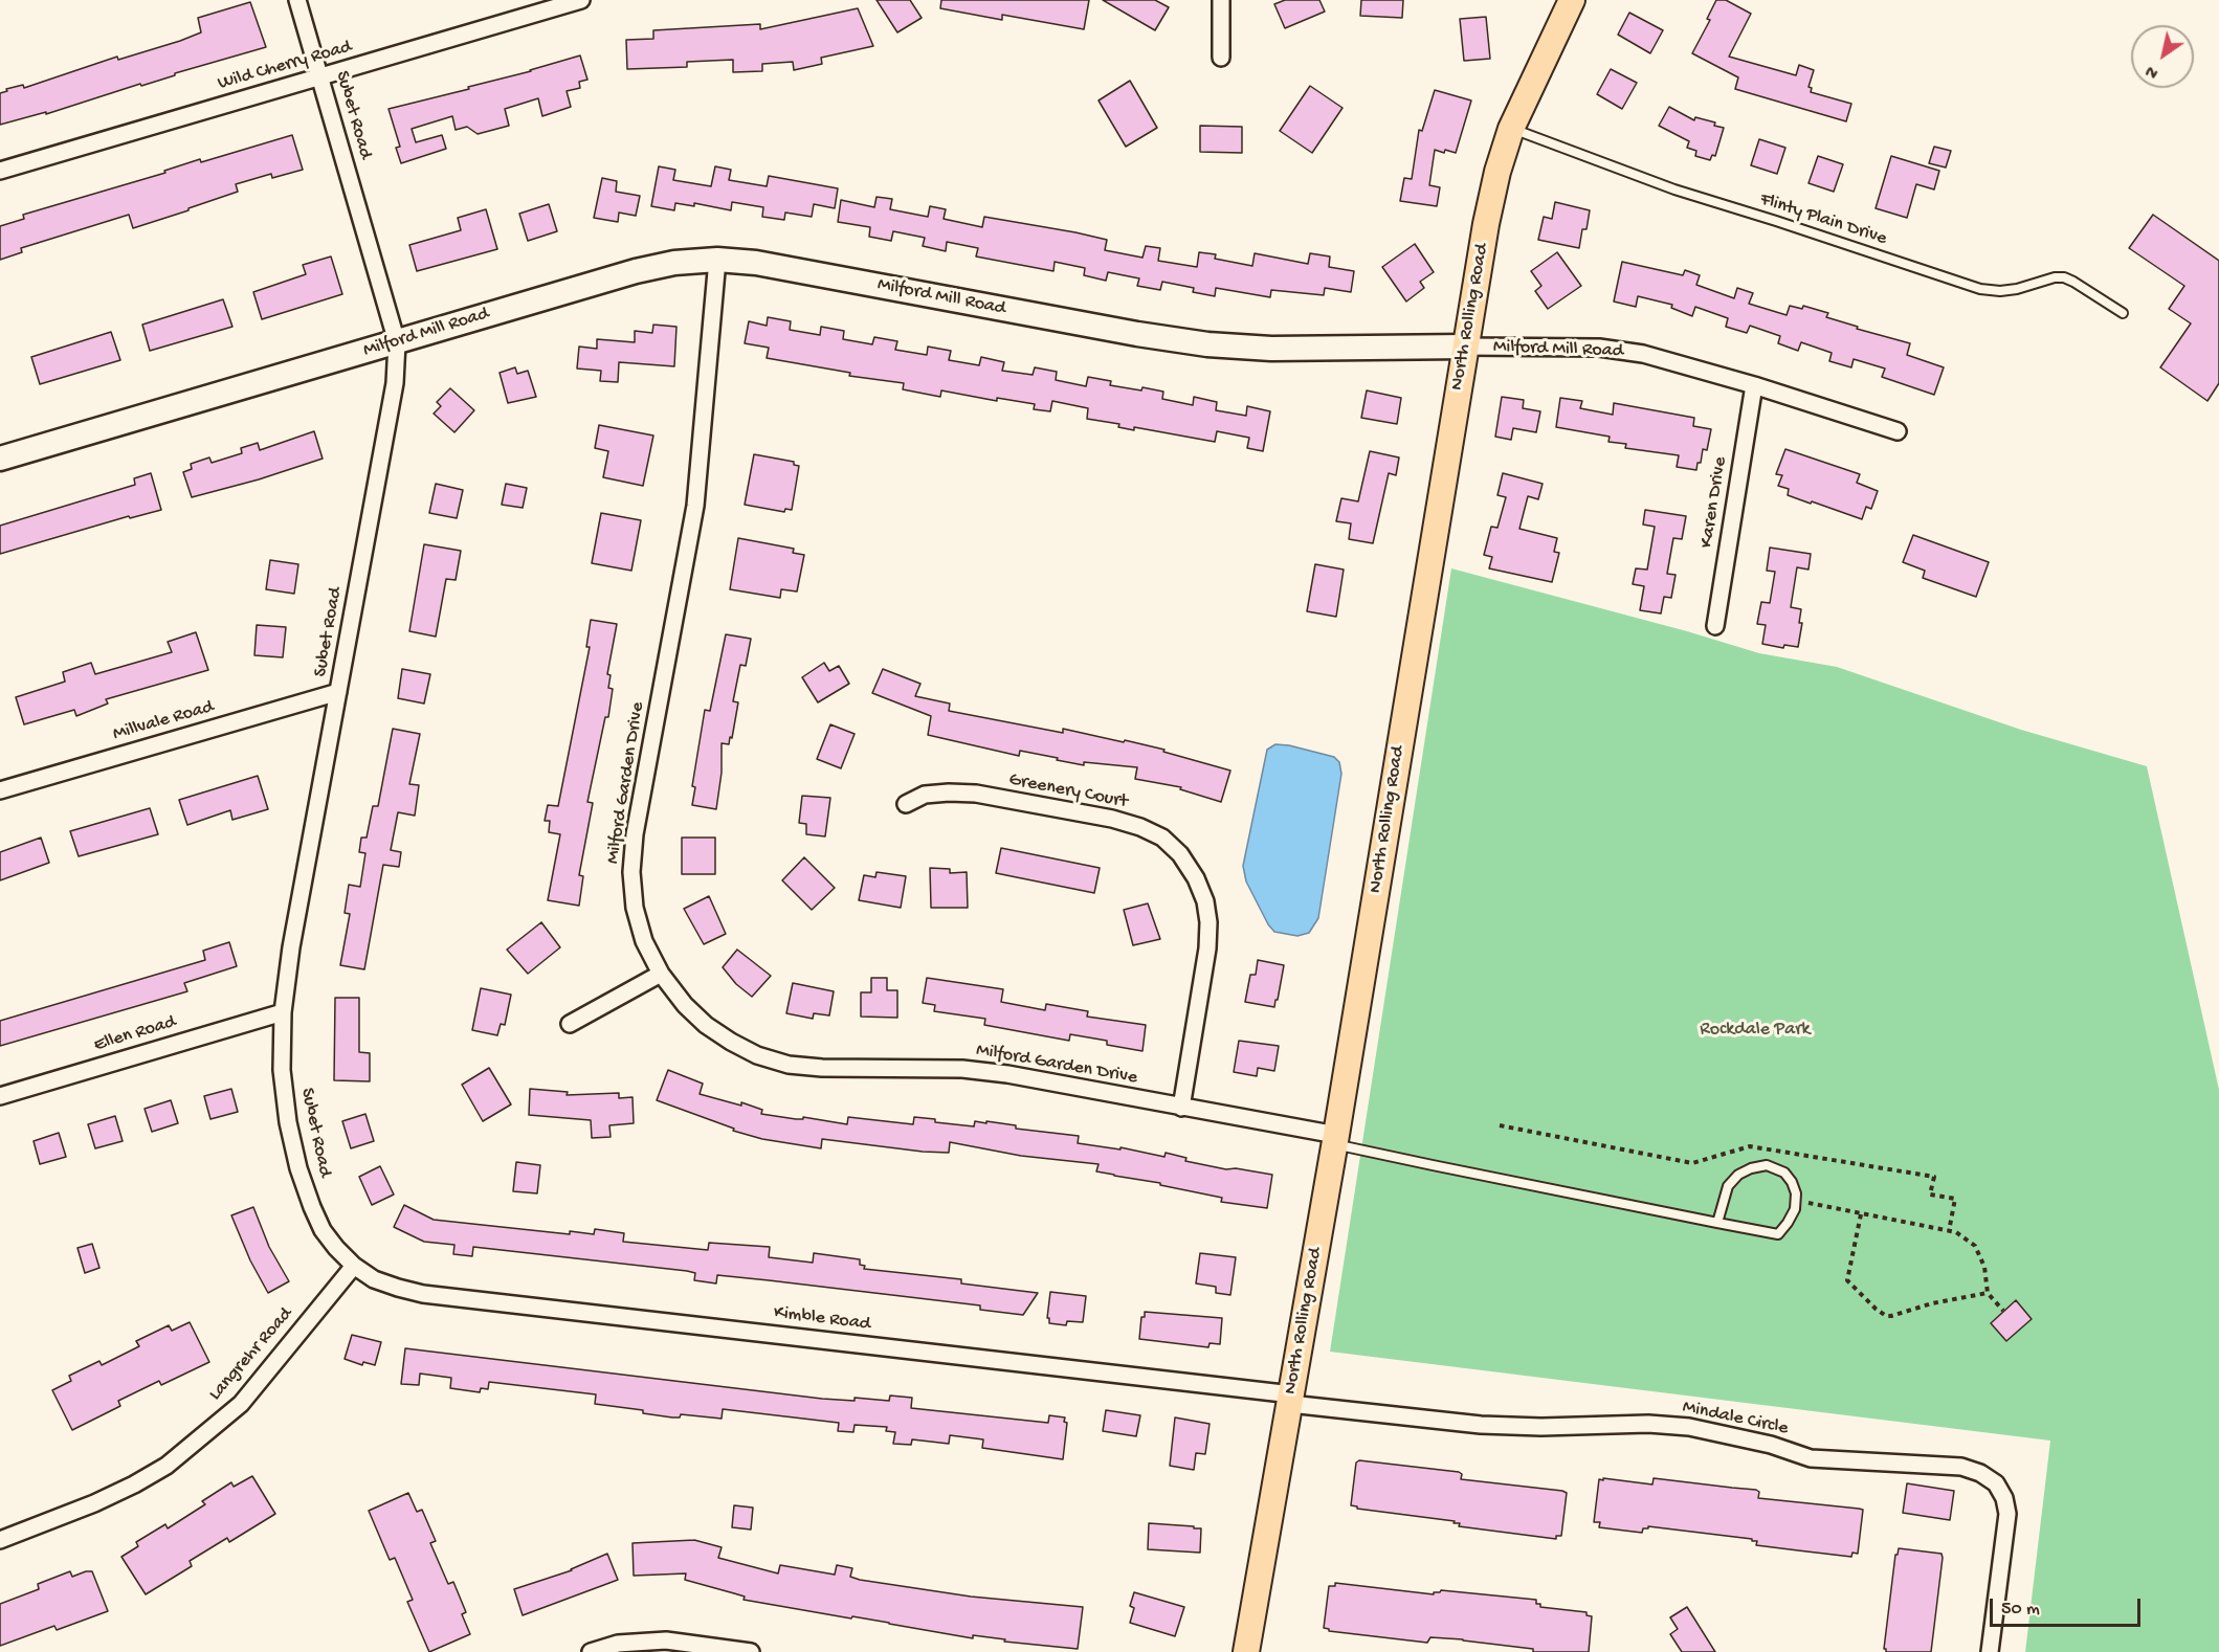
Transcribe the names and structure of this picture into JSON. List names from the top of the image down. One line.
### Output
{"streets":{"main road":["Milford Mill Road","North Rolling Road"],"street":["Wild Cherry Road","Subet Road","Karen Drive","Millvale Road","Milford Garden Drive","Greenery Court","Ellen Road","Kimble Road","Langrehr Road","Mindale Circle"],"lane":["Flinty Plain Drive"]},"crossings":[["Wild Cherry Road","Subet Road"],["Subet Road","Milford Mill Road"],["Subet Road","Millvale Road"],["Subet Road","Ellen Road"],["Subet Road","Kimble Road"],["Subet Road","Langrehr Road"],["Flinty Plain Drive","North Rolling Road"],["Milford Mill Road","North Rolling Road"],["Milford Mill Road","Karen Drive"],["Milford Mill Road","Milford Garden Drive"],["North Rolling Road","Milford Garden Drive"],["North Rolling Road","Kimble Road"],["North Rolling Road","Mindale Circle"],["Milford Garden Drive","Greenery Court"],["Kimble Road","Langrehr Road"],["Kimble Road","Mindale Circle"]],"parks":["Rockdale Park"],"scale_bar":"50 m","north":"bottom left"}
